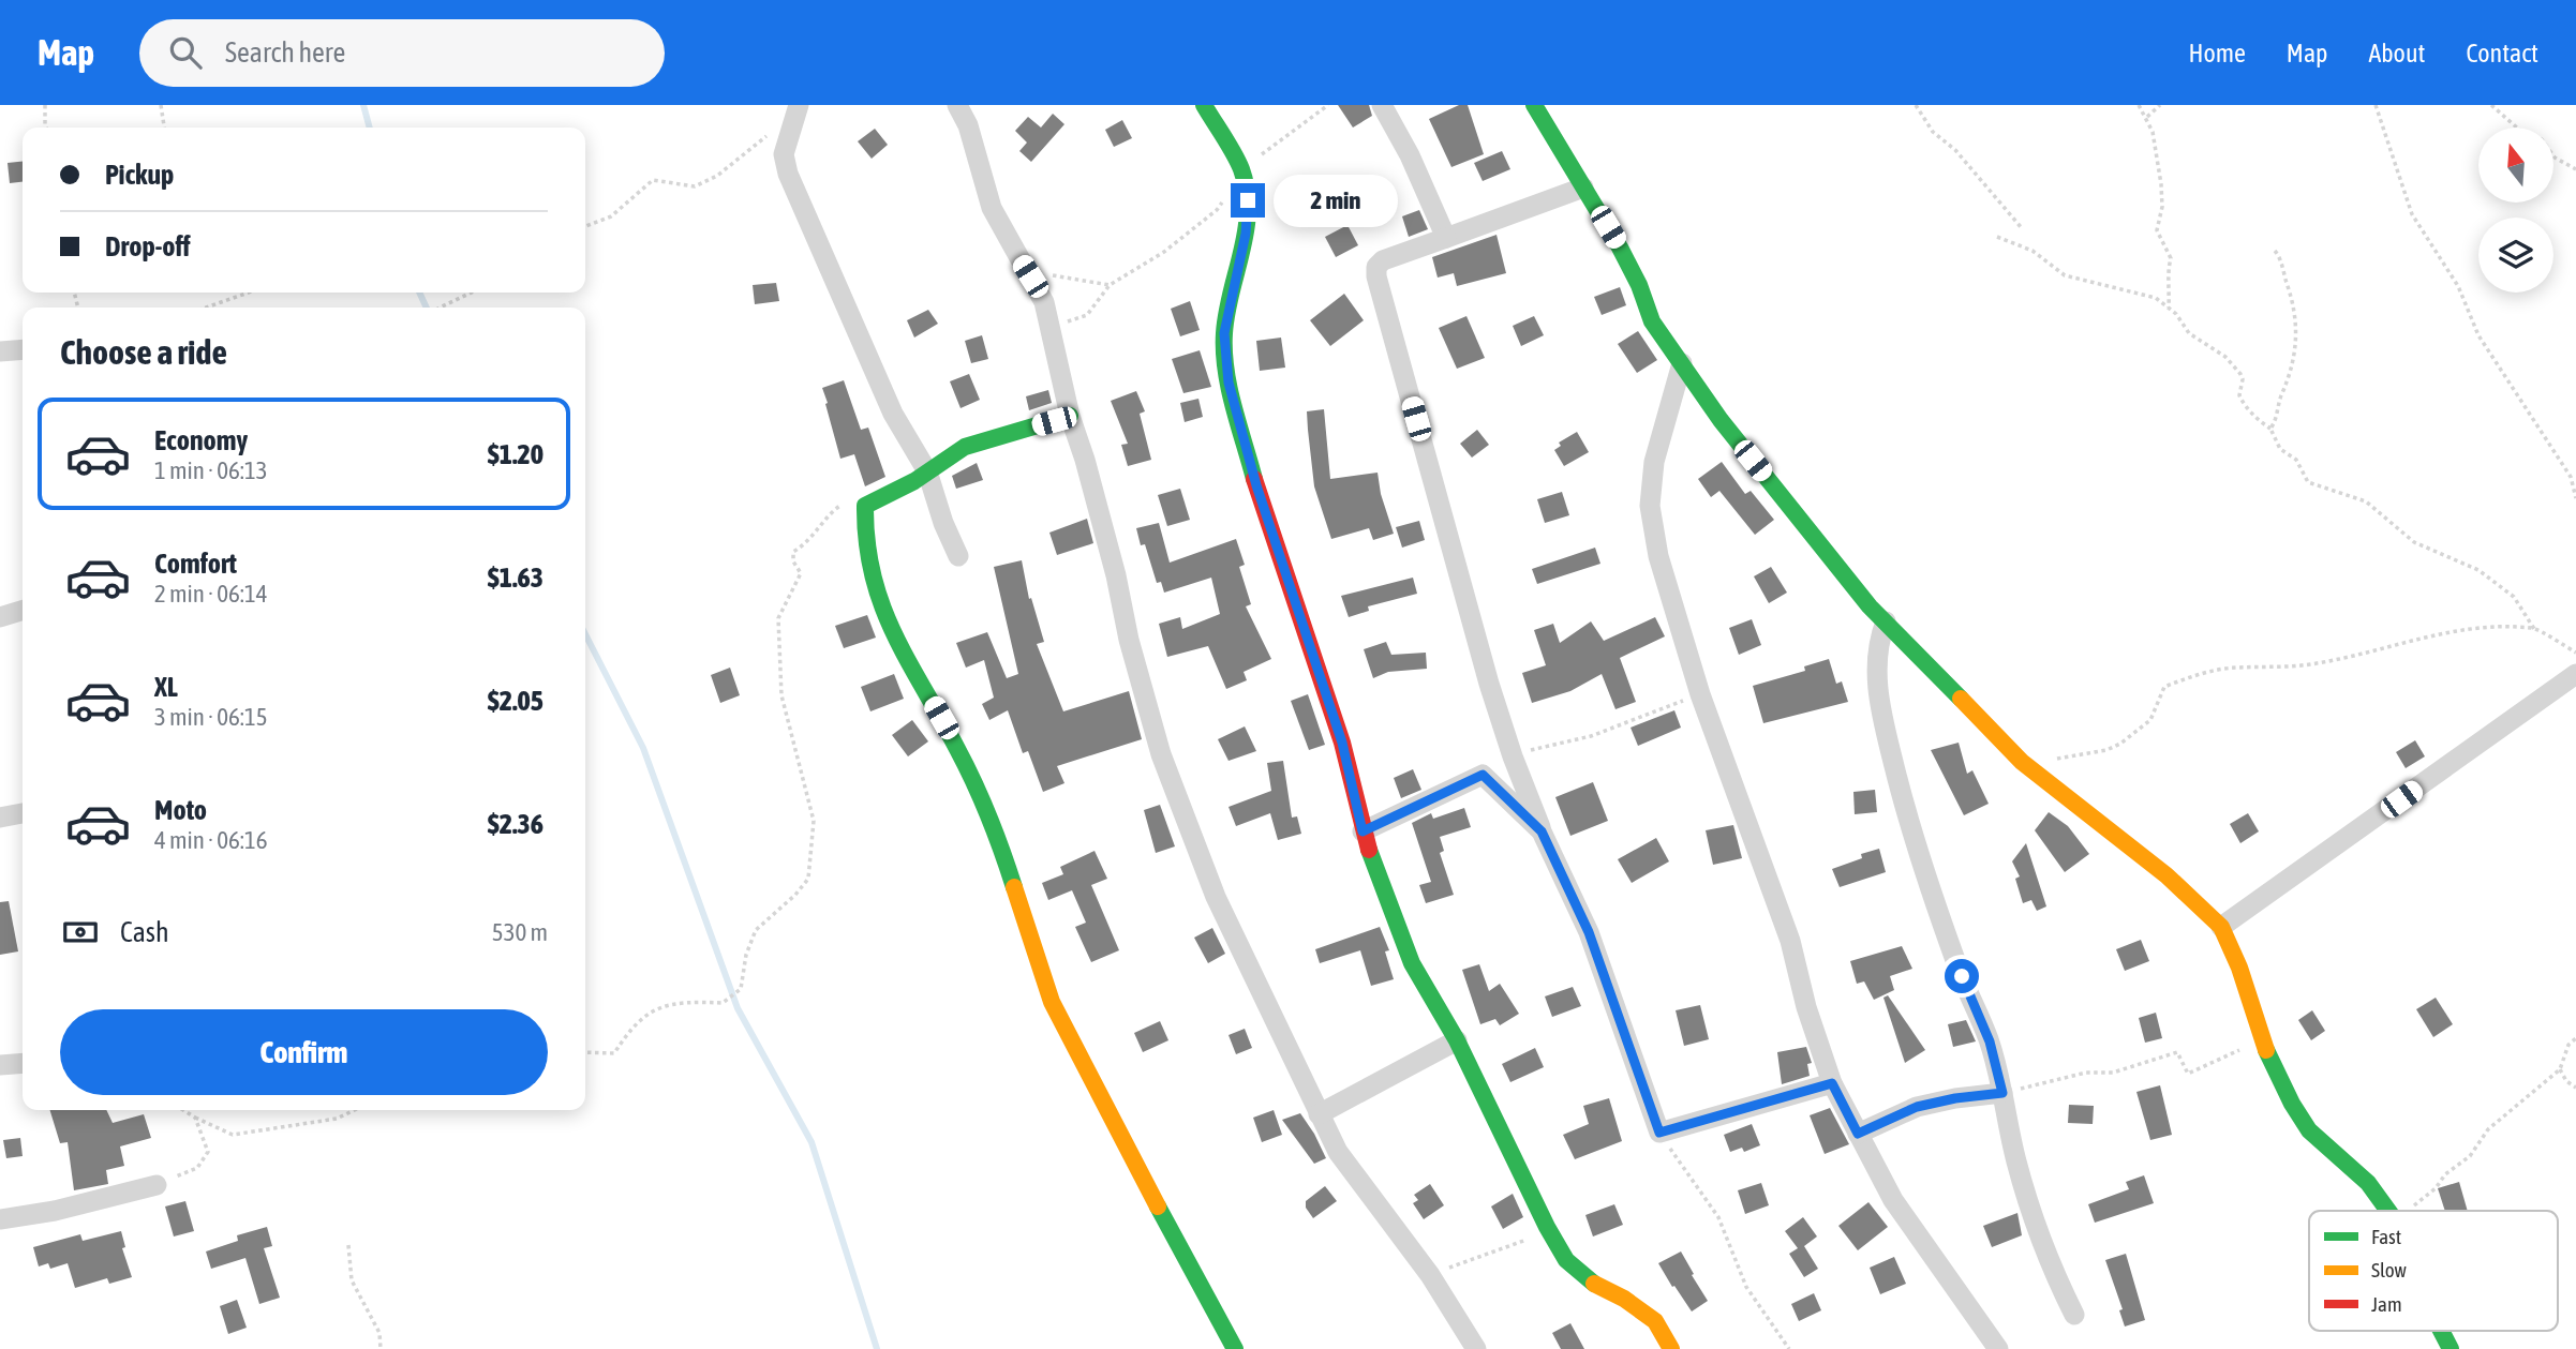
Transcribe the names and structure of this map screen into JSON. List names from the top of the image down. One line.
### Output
{"legend":["Fast","Slow","Jam"],"north":"top","page":{"header":"Map","search":"Search here","nav":["Home","Map","About","Contact"],"banner":["Pickup","Drop-off"],"bubble":"2 min","heading":"Choose a ride","list":[{"name":"Economy","note":"1 min · 06:13","value":"$1.20"},{"name":"Comfort","note":"2 min · 06:14","value":"$1.63"},{"name":"XL","note":"3 min · 06:15","value":"$2.05"},{"name":"Moto","note":"4 min · 06:16","value":"$2.36"}],"pay":["Cash","530 m"],"buttons":"Confirm"}}
